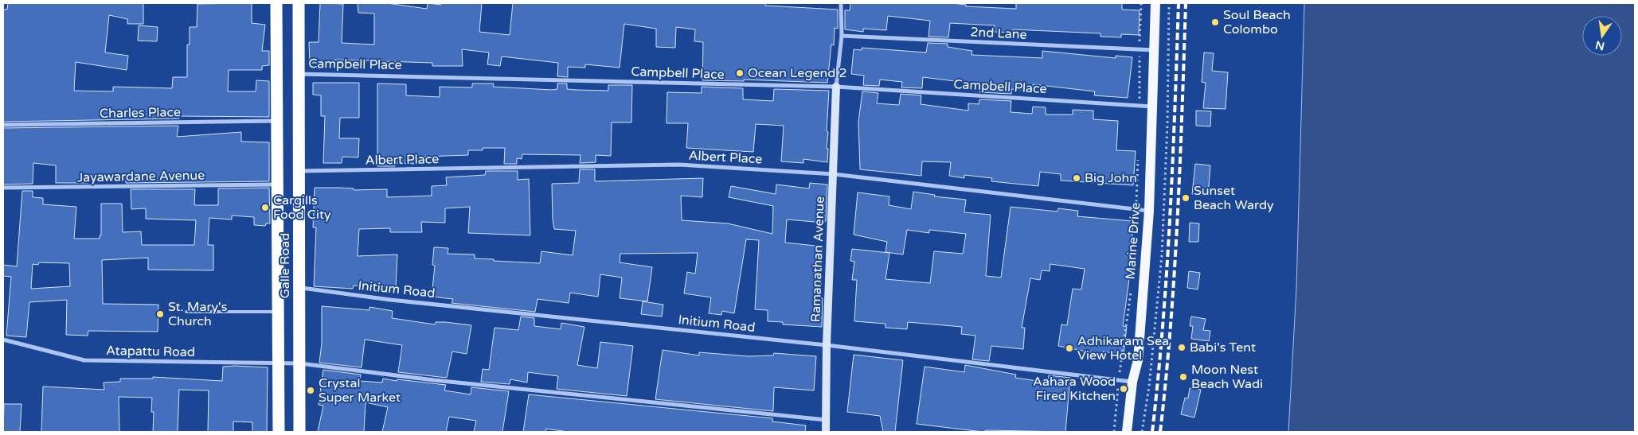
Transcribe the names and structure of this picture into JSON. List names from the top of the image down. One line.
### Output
{"streets":{"highway":["Galle Road"],"main road":["Marine Drive"],"street":["2nd Lane","Campbell Place","Charles Place","Albert Place","Jayawardane Avenue","Ramanathan Avenue","Initium Road","Atapattu Road"]},"crossings":[["2nd Lane","Marine Drive"],["Campbell Place","Marine Drive"],["Campbell Place","Ramanathan Avenue"],["Campbell Place","Galle Road"],["Charles Place","Galle Road"],["Albert Place","Marine Drive"],["Albert Place","Ramanathan Avenue"],["Albert Place","Galle Road"],["Jayawardane Avenue","Galle Road"],["Marine Drive","Initium Road"],["Ramanathan Avenue","Initium Road"],["Ramanathan Avenue","Atapattu Road"],["Galle Road","Initium Road"],["Galle Road","Atapattu Road"]],"places":["Soul Beach Colombo","Ocean Legend 2","Big John","Sunset Beach Wardy","Cargills Food City","St. Mary's Church","Babi's Tent","Adhikaram Sea View Hotel","Moon Nest Beach Wadi","Aahara Wood Fired Kitchen","Crystal Super Market"],"north":"bottom"}
